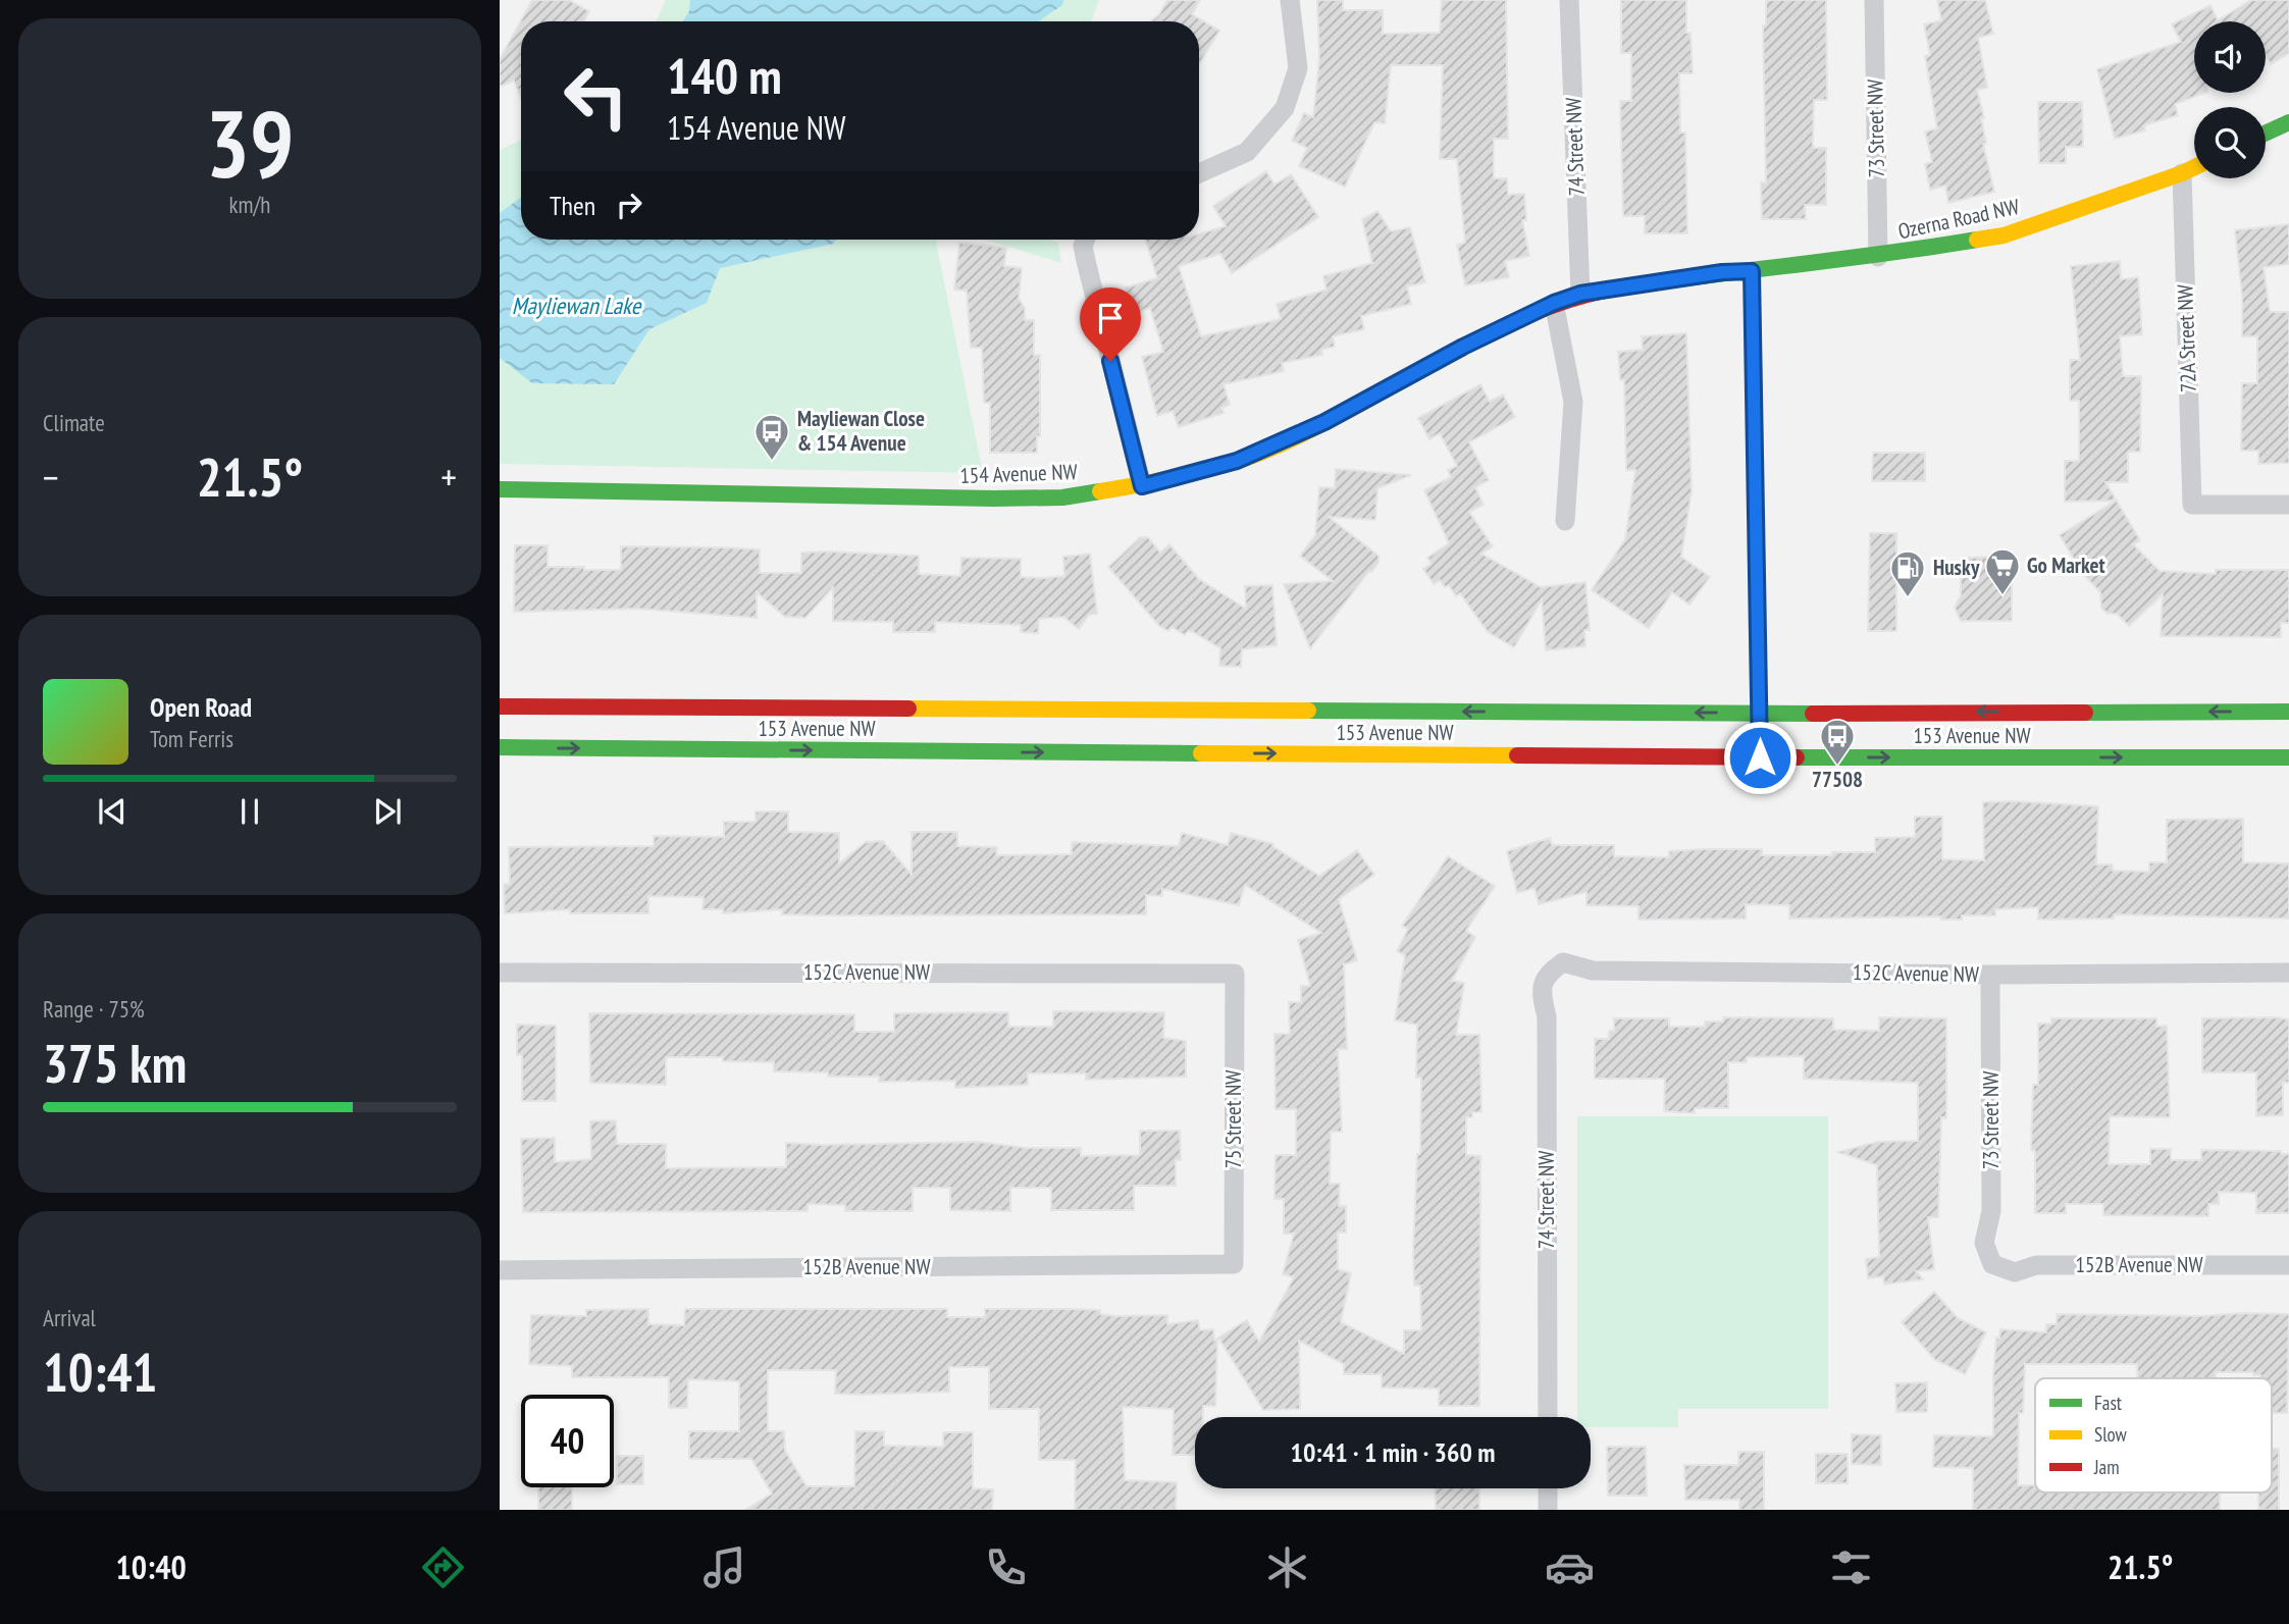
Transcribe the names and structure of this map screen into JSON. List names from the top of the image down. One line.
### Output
{"streets":{"main road":["Ozerna Road NW","154 Avenue NW","153 Avenue NW"],"street":["73 Street NW","74 Street NW","72A Street NW","152C Avenue NW","75 Street NW","152B Avenue NW"]},"crossings":[["73 Street NW","Ozerna Road NW"],["73 Street NW","152C Avenue NW"],["73 Street NW","152B Avenue NW"],["74 Street NW","154 Avenue NW"],["74 Street NW","152C Avenue NW"],["Ozerna Road NW","72A Street NW"],["Ozerna Road NW","154 Avenue NW"],["152C Avenue NW","75 Street NW"],["75 Street NW","152B Avenue NW"]],"water":["Mayliewan Lake"],"places":{"bus stop":["Mayliewan Close & 154 Avenue","77508"],"supermarket":["Go Market"],"fuel station":["Husky"]},"legend":["Fast","Slow","Jam"],"page":{"tile":[["39","km/h"],"Climate",["Range · 75%","375 km"],["Arrival","10:41"]],"turn":["140 m","154 Avenue NW"],"then":"Then","heat":["−","21.5°","+"],"song":["Open Road","Tom Ferris"],"limit":"40","trip":"10:41 · 1 min · 360 m","tabs":["10:40","21.5°"]}}
